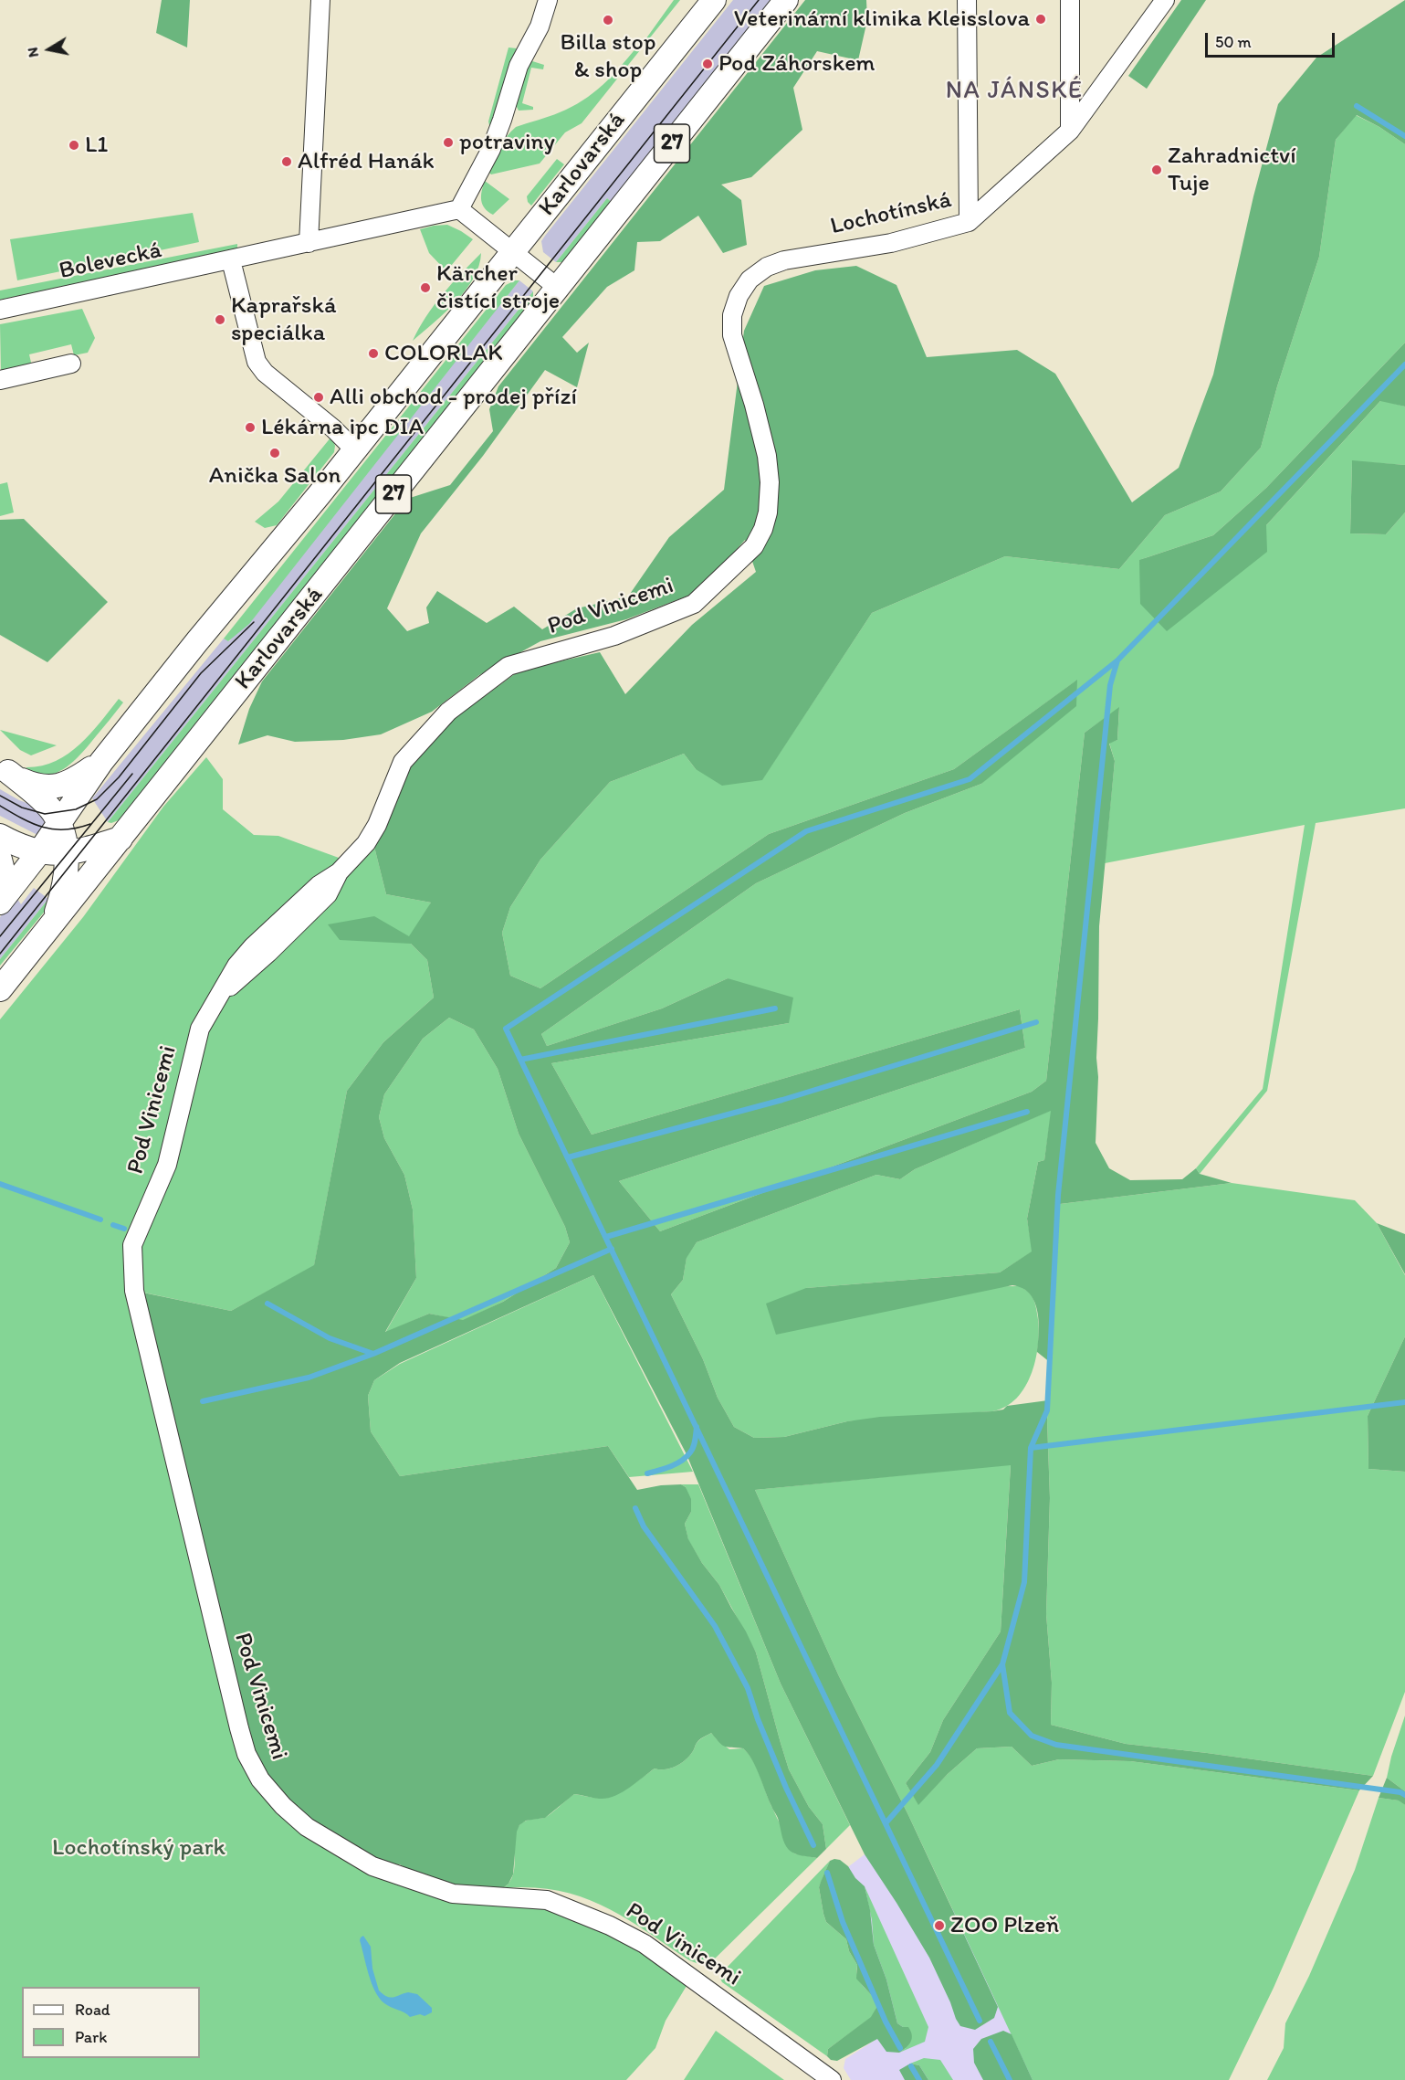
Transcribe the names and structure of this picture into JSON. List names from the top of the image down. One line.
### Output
{"streets":{"main road":["27","Karlovarská"],"street":["Lochotínská","Bolevecká","Pod Vinicemi"]},"crossings":[["Lochotínská","Pod Vinicemi"]],"districts":["NA JÁNSKÉ"],"parks":["Lochotínský park"],"places":["Veterinární klinika Kleisslova","Billa stop & shop","Pod Záhorskem","potraviny","L1","Alfréd Hanák","Zahradnictví Tuje","Kärcher čistící stroje","Kaprařská speciálka","COLORLAK","Alli obchod - prodej přízí","Lékárna ipc DIA","Anička Salon","ZOO Plzeň"],"legend":["Road","Park"],"scale_bar":"50 m","north":"left"}
